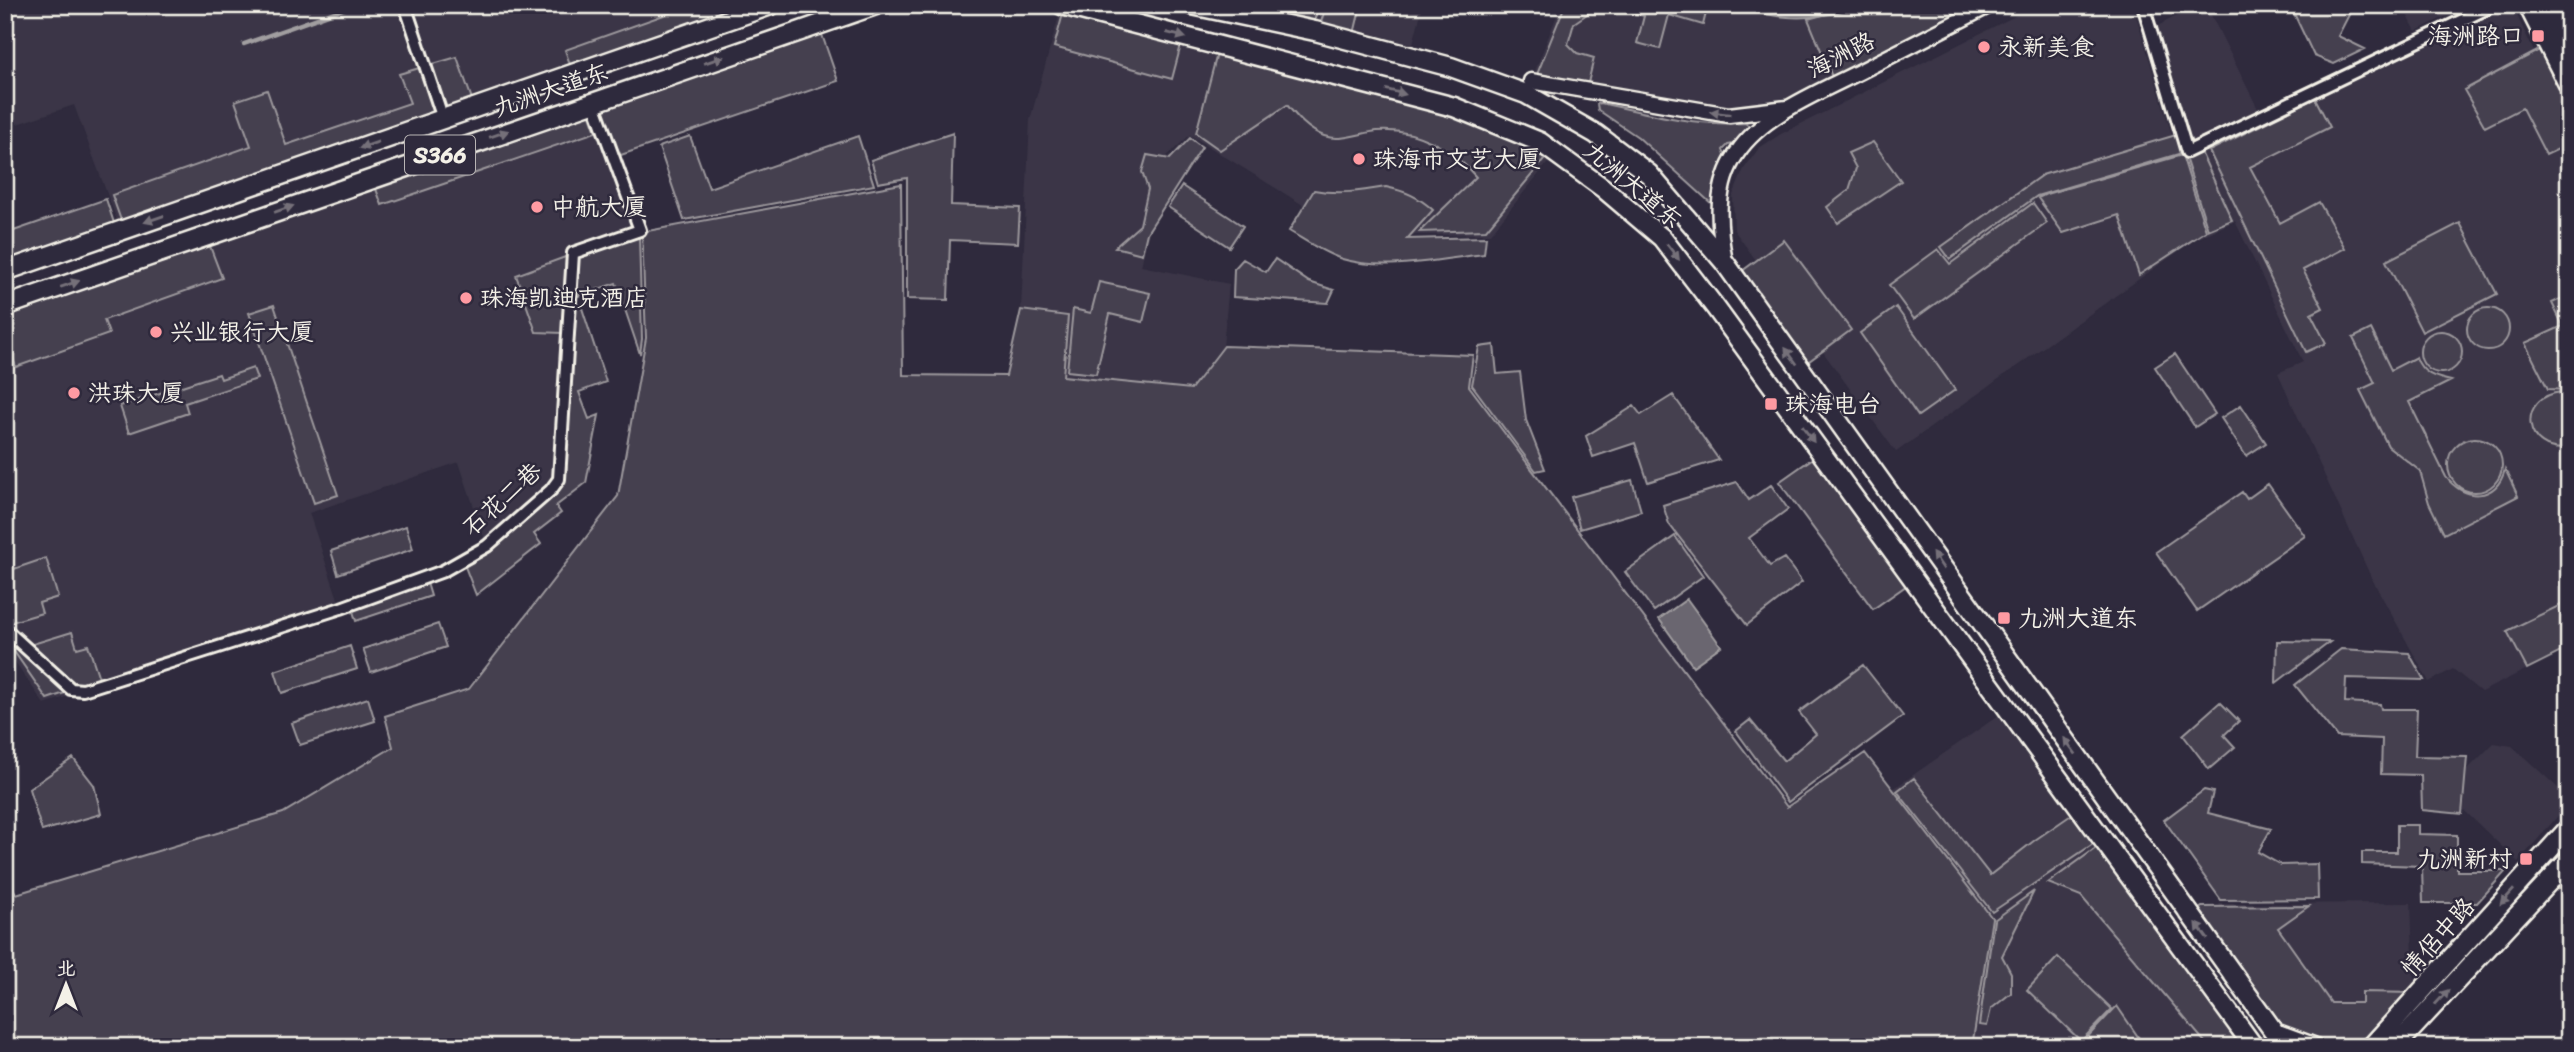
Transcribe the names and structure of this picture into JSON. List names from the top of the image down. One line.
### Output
{"streets":{"main road":["九洲大道东","S366","情侣中路"],"street":["海洲路","石花二巷"]},"crossings":[["九洲大道东","石花二巷"]],"places":{"transit":["海洲路口","珠海电台","九洲大道东","九洲新村"],"other":["永新美食","珠海市文艺大厦","中航大厦","珠海凯迪克酒店","兴业银行大厦","洪珠大厦"]},"north":"top"}
